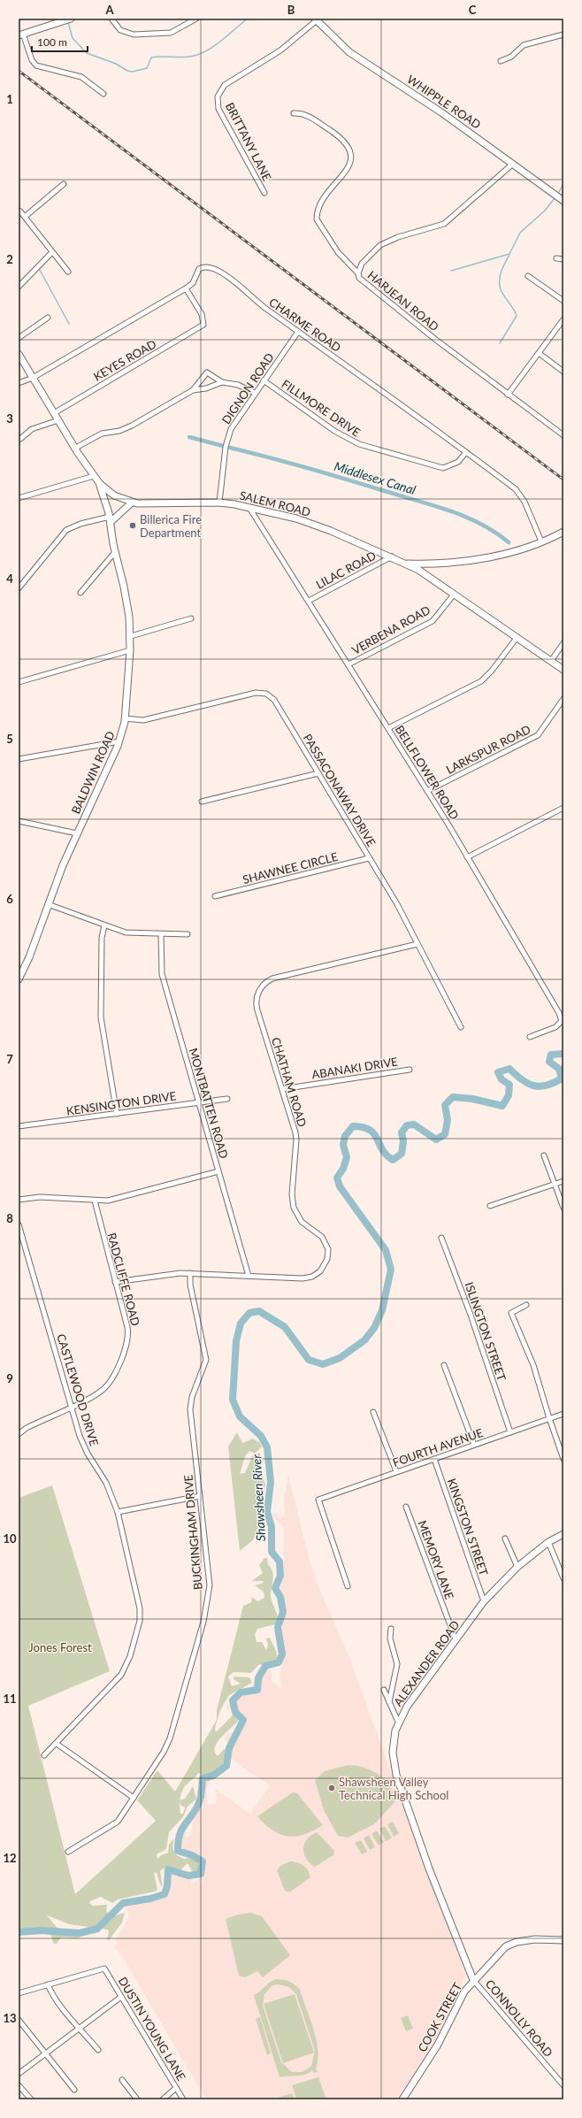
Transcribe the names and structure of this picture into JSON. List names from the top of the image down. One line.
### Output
{"streets":{"street":["WHIPPLE ROAD","BRITTANY LANE","HARJEAN ROAD","CHARME ROAD","KEYES ROAD","DIGNON ROAD","FILLMORE DRIVE","SALEM ROAD","LILAC ROAD","VERBENA ROAD","LARKSPUR ROAD","BALDWIN ROAD","BELLFLOWER ROAD","PASSACONAWAY DRIVE","SHAWNEE CIRCLE","ABANAKI DRIVE","CHATHAM ROAD","KENSINGTON DRIVE","MONTBATTEN ROAD","RADCLIFFE ROAD","ISLINGTON STREET","CASTLEWOOD DRIVE","FOURTH AVENUE","KINGSTON STREET","BUCKINGHAM DRIVE","MEMORY LANE","ALEXANDER ROAD","COOK STREET","CONNOLLY ROAD","DUSTIN YOUNG LANE"]},"crossings":[["WHIPPLE ROAD","BRITTANY LANE"],["CHARME ROAD","KEYES ROAD"],["CHARME ROAD","DIGNON ROAD"],["CHARME ROAD","FILLMORE DRIVE"],["CHARME ROAD","SALEM ROAD"],["KEYES ROAD","SALEM ROAD"],["DIGNON ROAD","FILLMORE DRIVE"],["DIGNON ROAD","SALEM ROAD"],["SALEM ROAD","LILAC ROAD"],["SALEM ROAD","VERBENA ROAD"],["SALEM ROAD","BALDWIN ROAD"],["SALEM ROAD","BELLFLOWER ROAD"],["LILAC ROAD","BELLFLOWER ROAD"],["VERBENA ROAD","BELLFLOWER ROAD"],["LARKSPUR ROAD","BELLFLOWER ROAD"],["BALDWIN ROAD","PASSACONAWAY DRIVE"],["PASSACONAWAY DRIVE","SHAWNEE CIRCLE"],["PASSACONAWAY DRIVE","CHATHAM ROAD"],["ABANAKI DRIVE","CHATHAM ROAD"],["CHATHAM ROAD","MONTBATTEN ROAD"],["CHATHAM ROAD","RADCLIFFE ROAD"],["CHATHAM ROAD","BUCKINGHAM DRIVE"],["KENSINGTON DRIVE","MONTBATTEN ROAD"],["RADCLIFFE ROAD","CASTLEWOOD DRIVE"],["ISLINGTON STREET","FOURTH AVENUE"],["FOURTH AVENUE","KINGSTON STREET"],["KINGSTON STREET","ALEXANDER ROAD"],["MEMORY LANE","ALEXANDER ROAD"],["ALEXANDER ROAD","COOK STREET"],["ALEXANDER ROAD","CONNOLLY ROAD"],["COOK STREET","CONNOLLY ROAD"]],"water":["Middlesex Canal","Shawsheen River"],"parks":["Jones Forest"],"places":["Billerica Fire Department","Shawsheen Valley Technical High School"],"scale_bar":"100 m","grid":{"columns":["A","B","C"],"rows":["1","2","3","4","5","6","7","8","9","10","11","12","13"]}}
